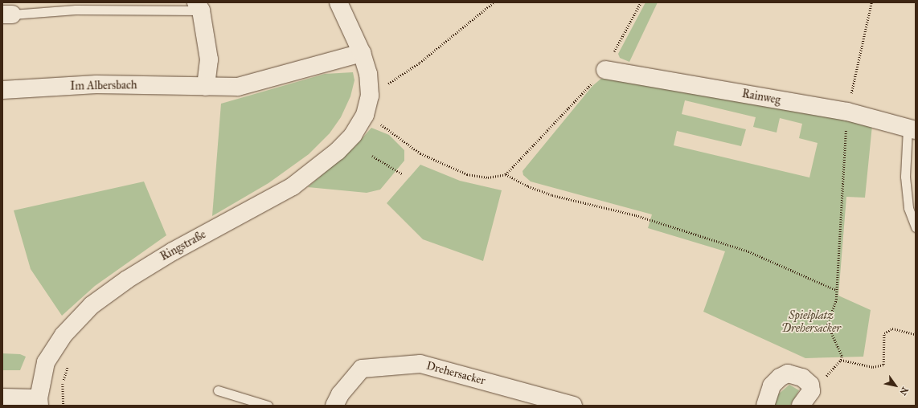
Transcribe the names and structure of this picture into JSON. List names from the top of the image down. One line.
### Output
{"streets":{"street":["Im Albersbach","Rainweg","Ringstraße","Drehersacker"]},"crossings":[["Im Albersbach","Ringstraße"]],"parks":["Spielplatz Drehersacker"],"north":"bottom right"}
